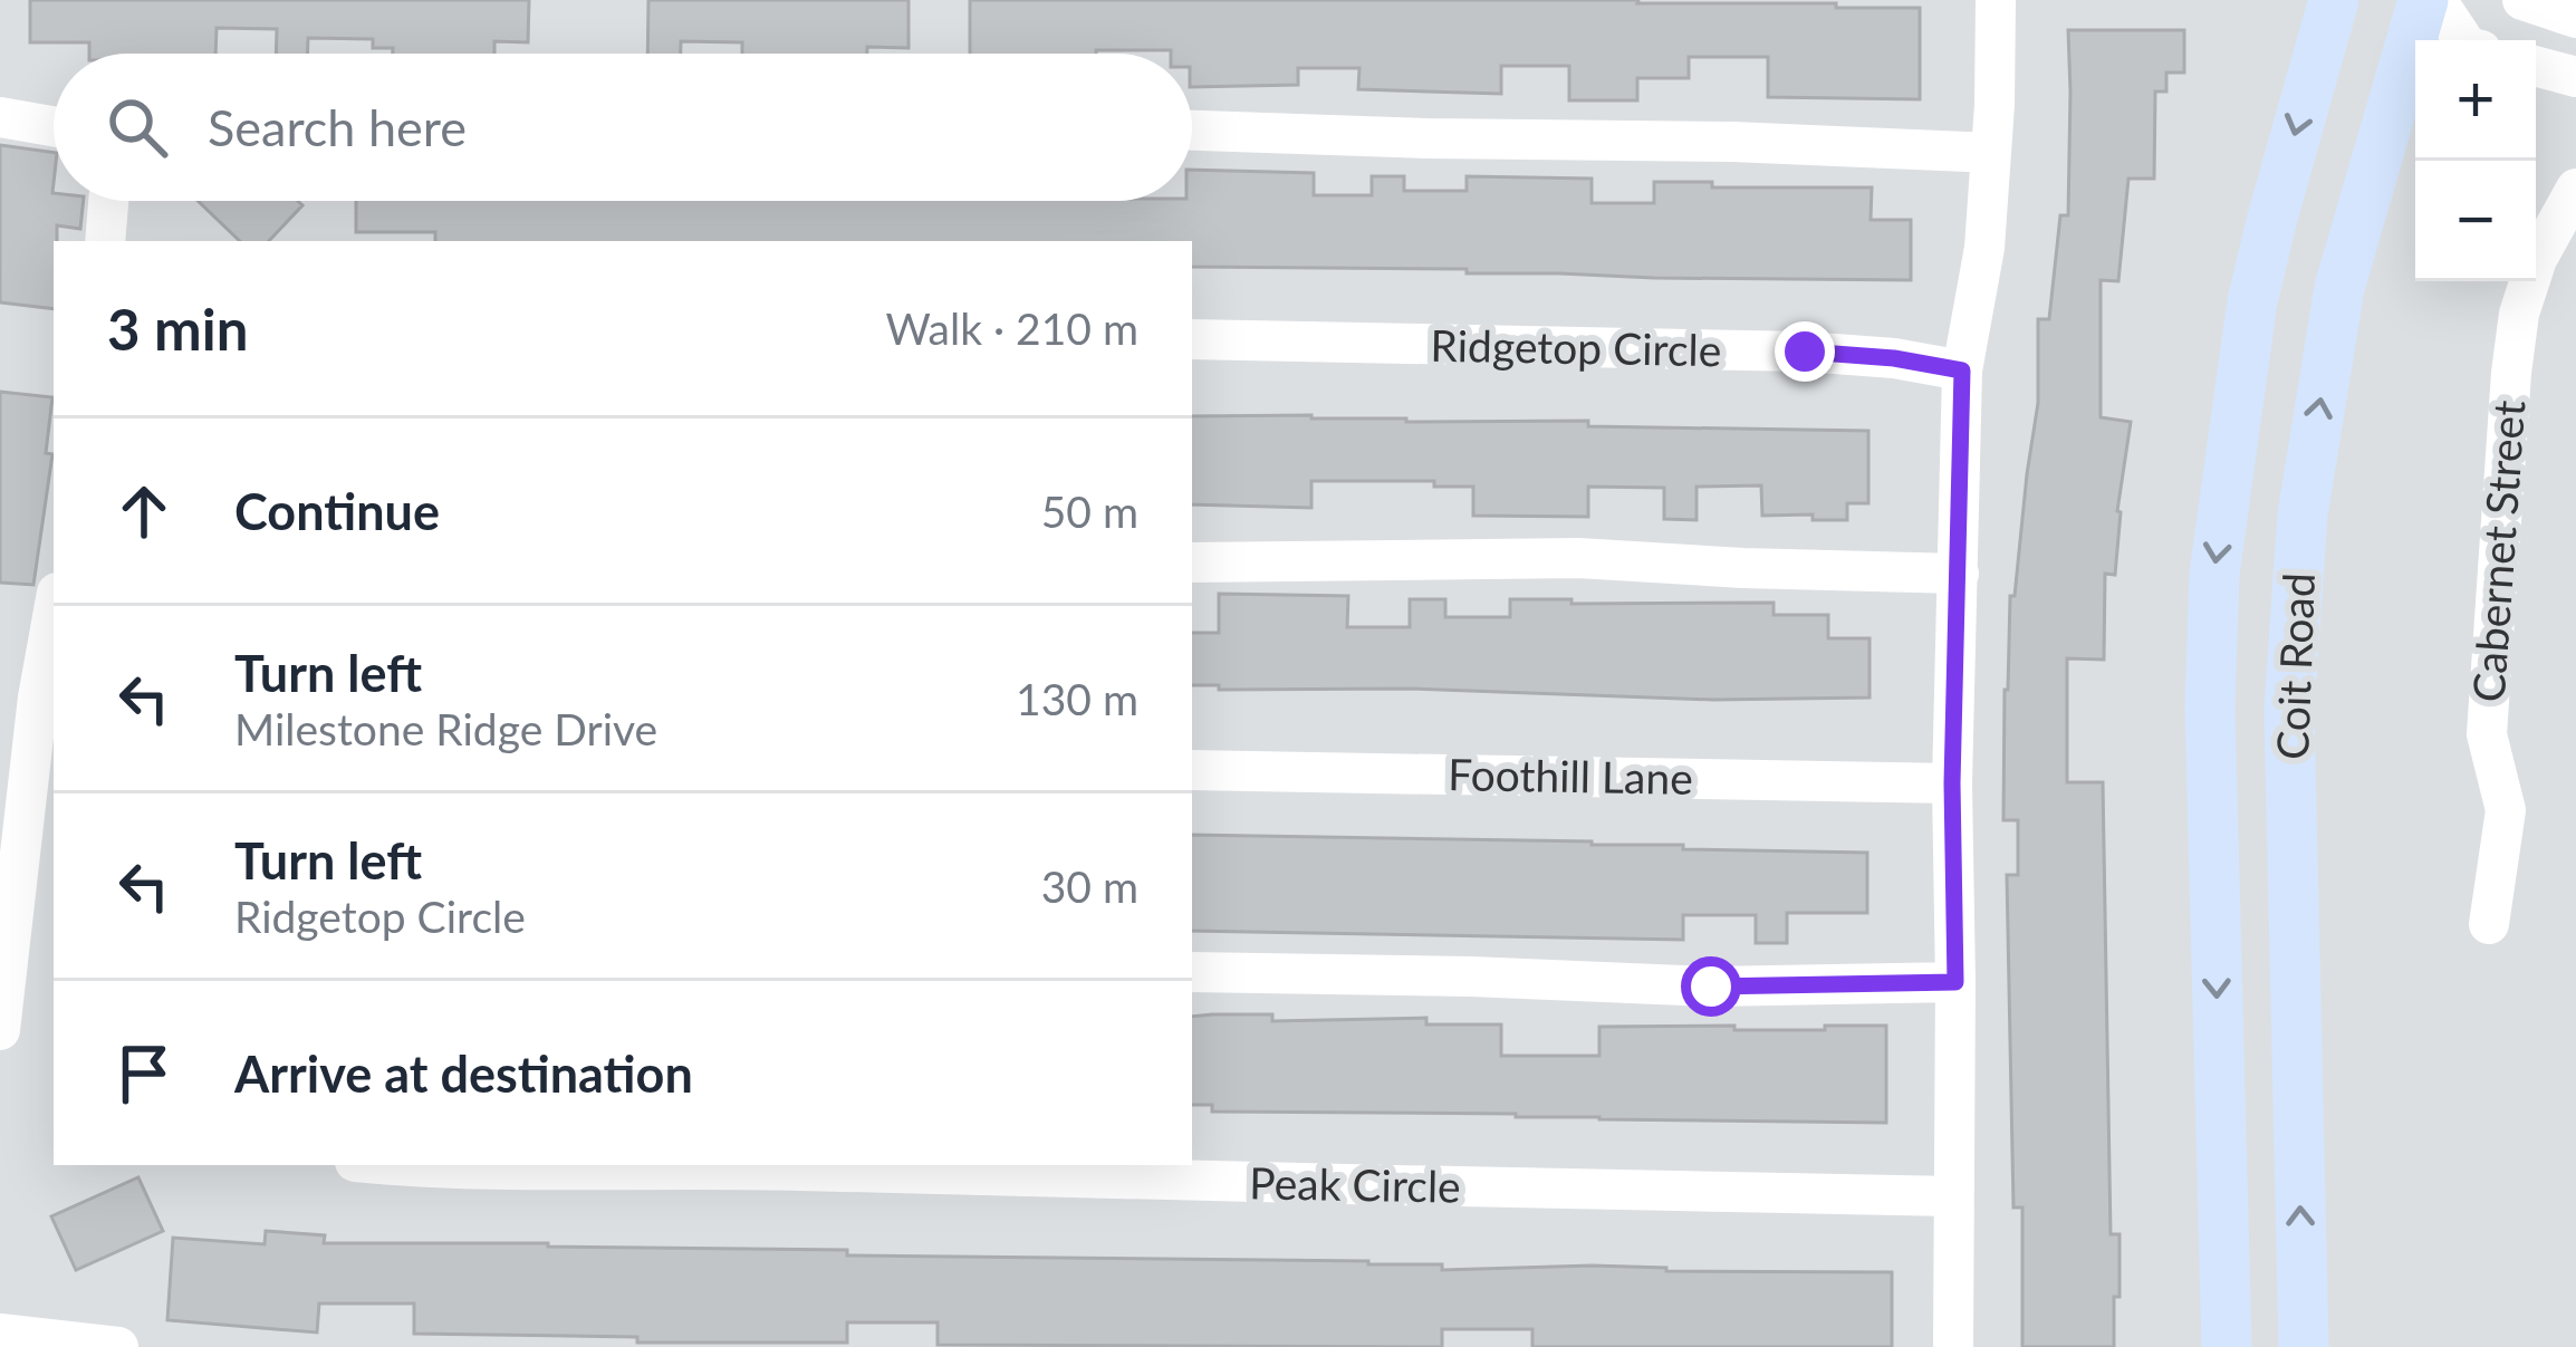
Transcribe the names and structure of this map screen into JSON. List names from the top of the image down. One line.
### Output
{"streets":{"main road":["Coit Road"],"street":["Ridgetop Circle","Cabernet Street","Foothill Lane","Peak Circle"]},"page":{"map_buttons":["+","−"],"search":"Search here","heading":["3 min","Walk · 210 m"],"list":[["Continue","50 m"],["Turn left","Milestone Ridge Drive","130 m"],["Turn left","Ridgetop Circle","30 m"],"Arrive at destination"]}}
